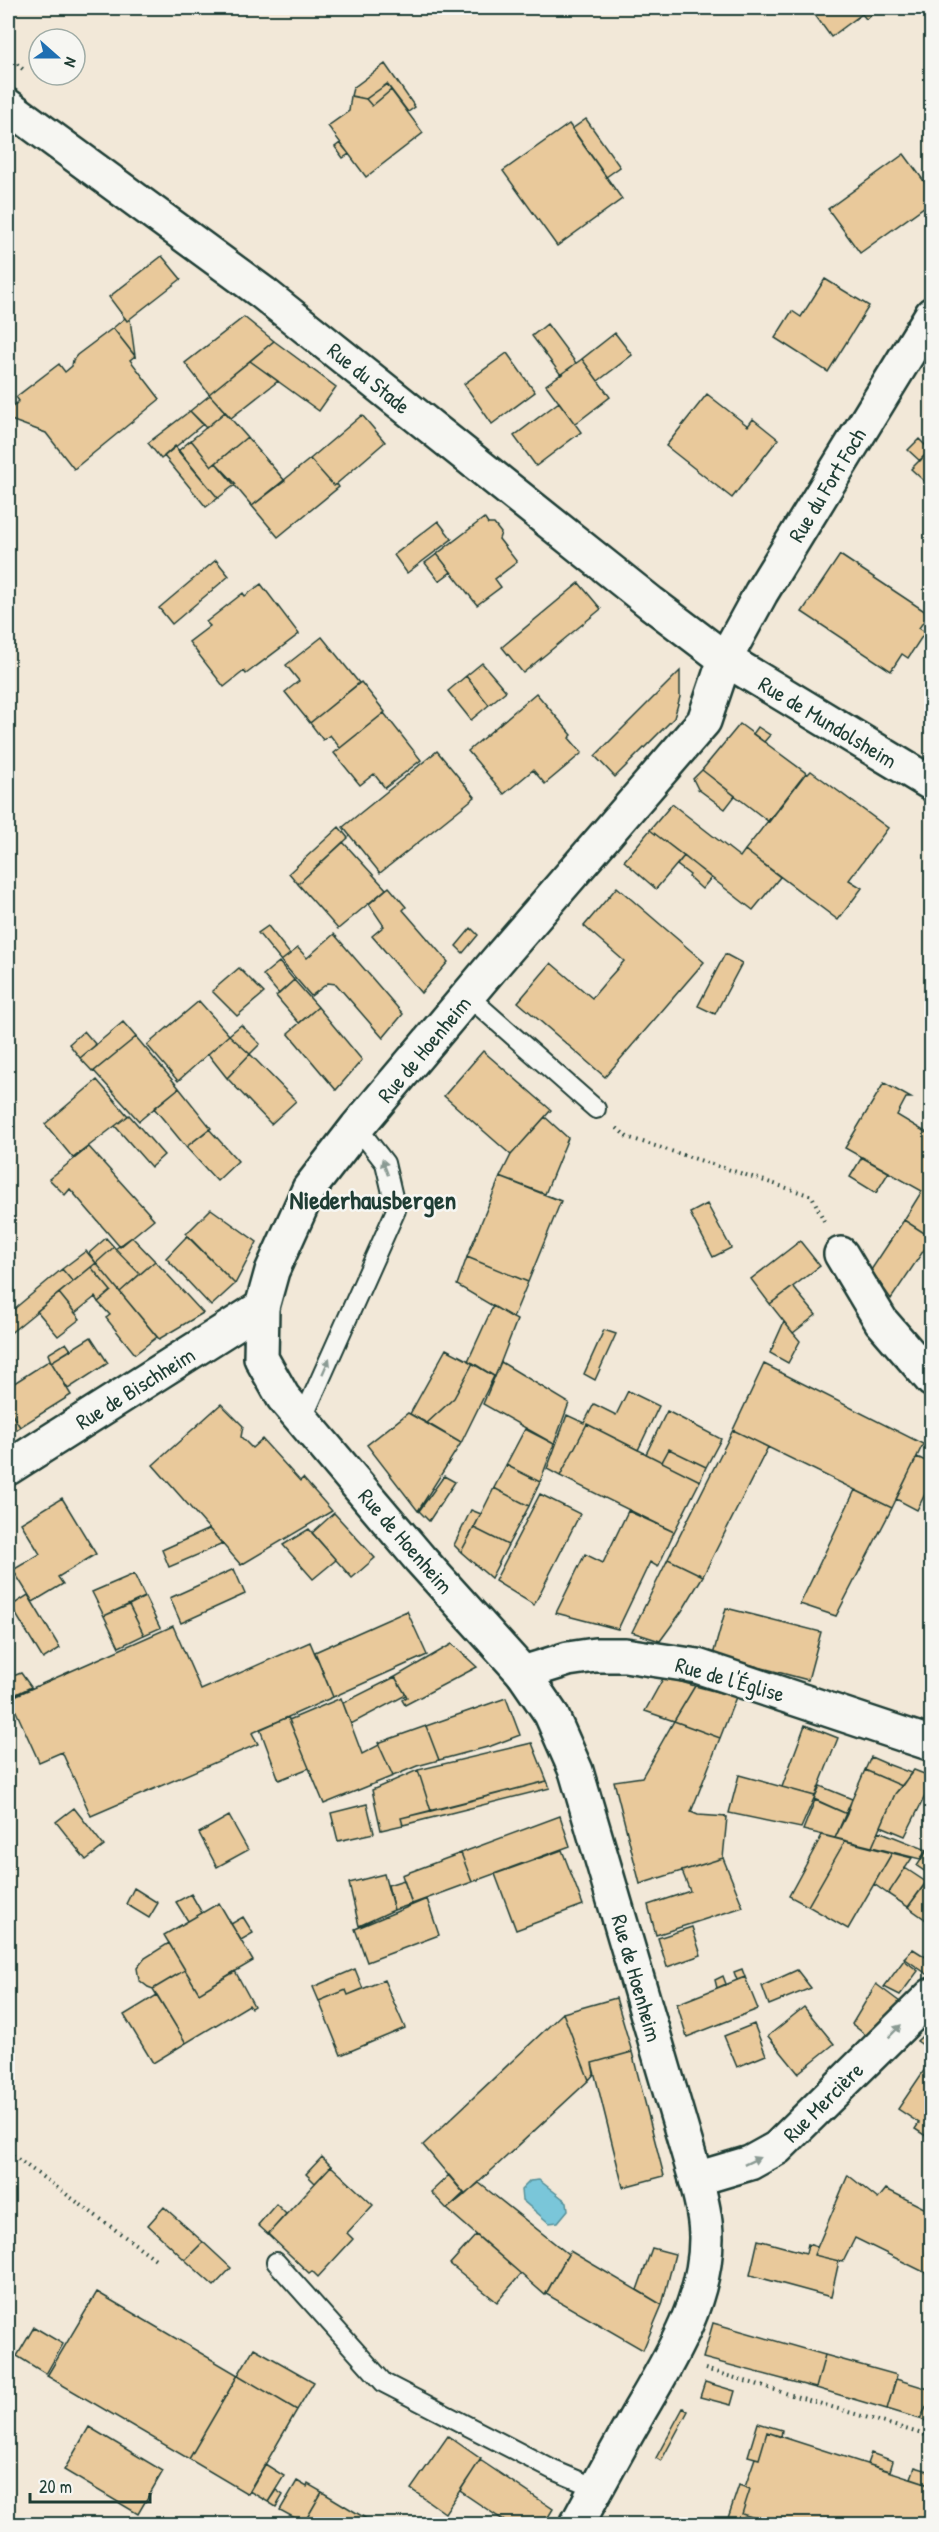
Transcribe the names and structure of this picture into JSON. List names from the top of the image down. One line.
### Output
{"streets":{"street":["Rue du Stade","Rue du Fort Foch","Rue de Mundolsheim","Rue de Hoenheim","Rue de Bischheim","Rue de l'Église","Rue Mercière"]},"crossings":[["Rue du Stade","Rue du Fort Foch"],["Rue du Stade","Rue de Mundolsheim"],["Rue du Stade","Rue de Hoenheim"],["Rue du Fort Foch","Rue de Mundolsheim"],["Rue du Fort Foch","Rue de Hoenheim"],["Rue de Mundolsheim","Rue de Hoenheim"],["Rue de Hoenheim","Rue de Bischheim"],["Rue de Hoenheim","Rue de l'Église"],["Rue de Hoenheim","Rue Mercière"]],"one_way":["Rue Mercière"],"districts":["Niederhausbergen"],"scale_bar":"20 m","north":"right"}
